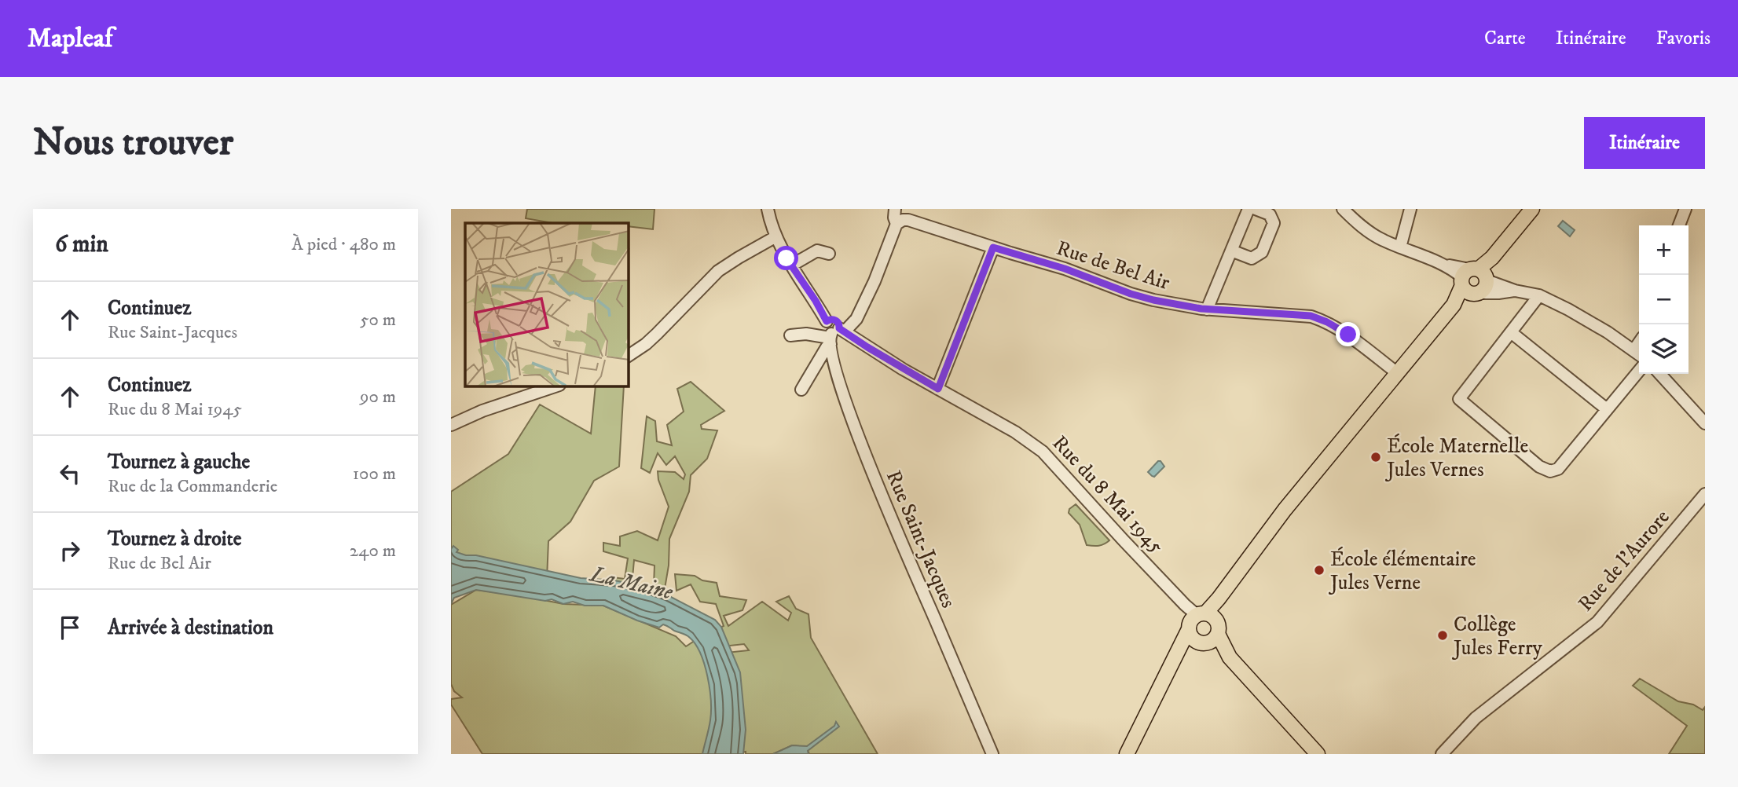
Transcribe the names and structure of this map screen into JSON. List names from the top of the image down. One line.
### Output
{"streets":{"street":["Rue de Bel Air","Rue du 8 Mai 1945","Rue Saint-Jacques","Rue de l'Aurore"]},"crossings":[["Rue du 8 Mai 1945","Rue Saint-Jacques"]],"water":["La Maine"],"places":["École Maternelle Jules Vernes","École élémentaire Jules Verne","Collège Jules Ferry"],"page":{"header":"Mapleaf","nav":["Carte","Itinéraire","Favoris"],"buttons":"Itinéraire","title":"Nous trouver","heading":["6 min","À pied · 480 m"],"map_buttons":["+","−"],"list":[["Continuez","Rue Saint-Jacques","50 m"],["Continuez","Rue du 8 Mai 1945","90 m"],["Tournez à gauche","Rue de la Commanderie","100 m"],["Tournez à droite","Rue de Bel Air","240 m"],"Arrivée à destination"]}}
